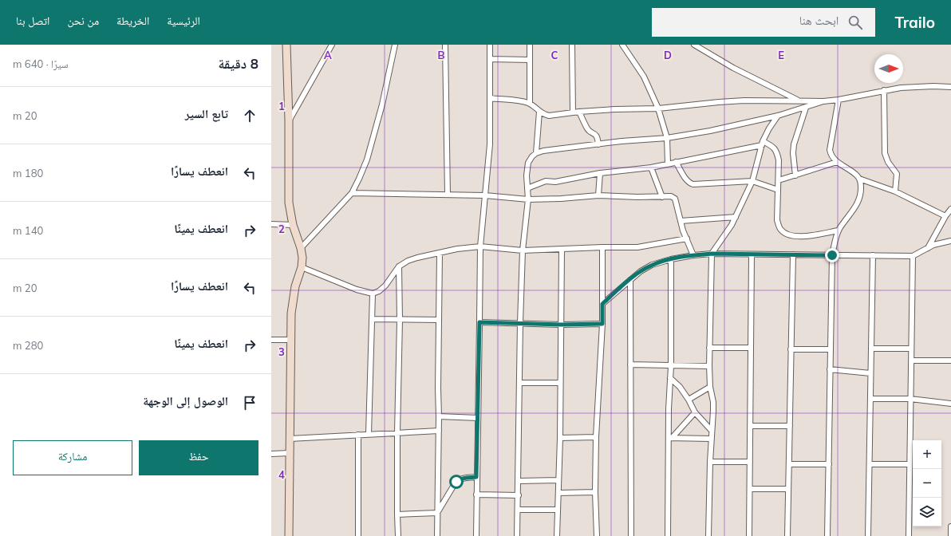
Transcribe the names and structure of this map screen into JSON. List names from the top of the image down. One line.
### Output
{"north":"right","page":{"header":"Trailo","search":"ابحث هنا","nav":["الرئيسية","الخريطة","من نحن","اتصل بنا"],"heading":["8 دقيقة","سيرًا · 640 m"],"list":[["تابع السير","20 m"],["انعطف يسارًا","180 m"],["انعطف يمينًا","140 m"],["انعطف يسارًا","20 m"],["انعطف يمينًا","280 m"],"الوصول إلى الوجهة"],"buttons":["حفظ","مشاركة"],"map_buttons":["+","−"]},"grid":{"columns":["A","B","C","D","E"],"rows":["1","2","3","4"]}}
